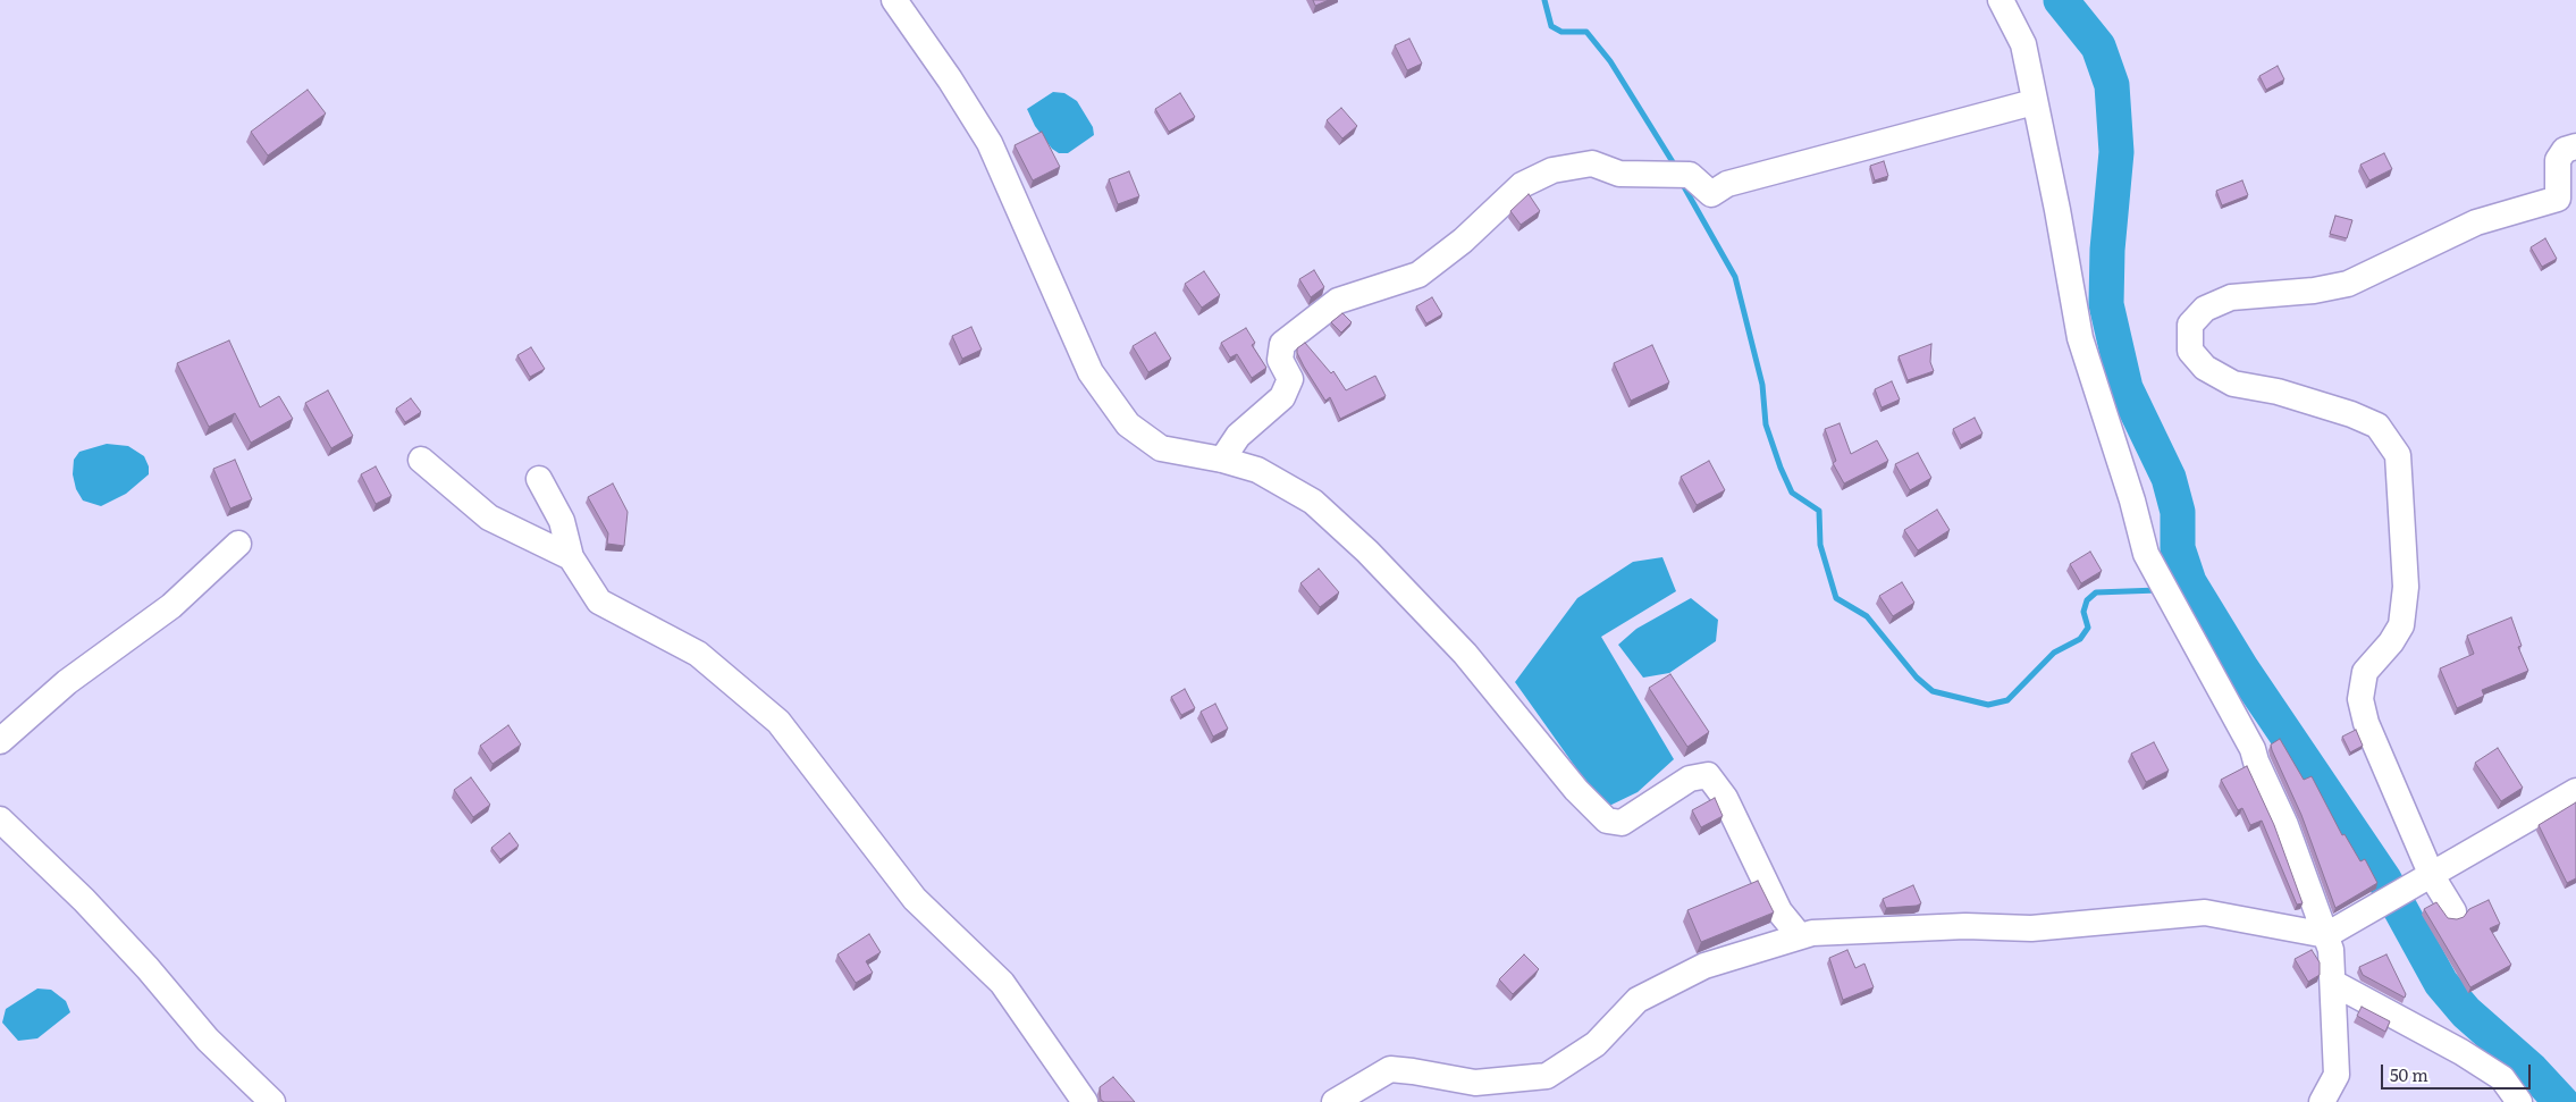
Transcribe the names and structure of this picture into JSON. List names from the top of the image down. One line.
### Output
{"scale_bar":"50 m"}
